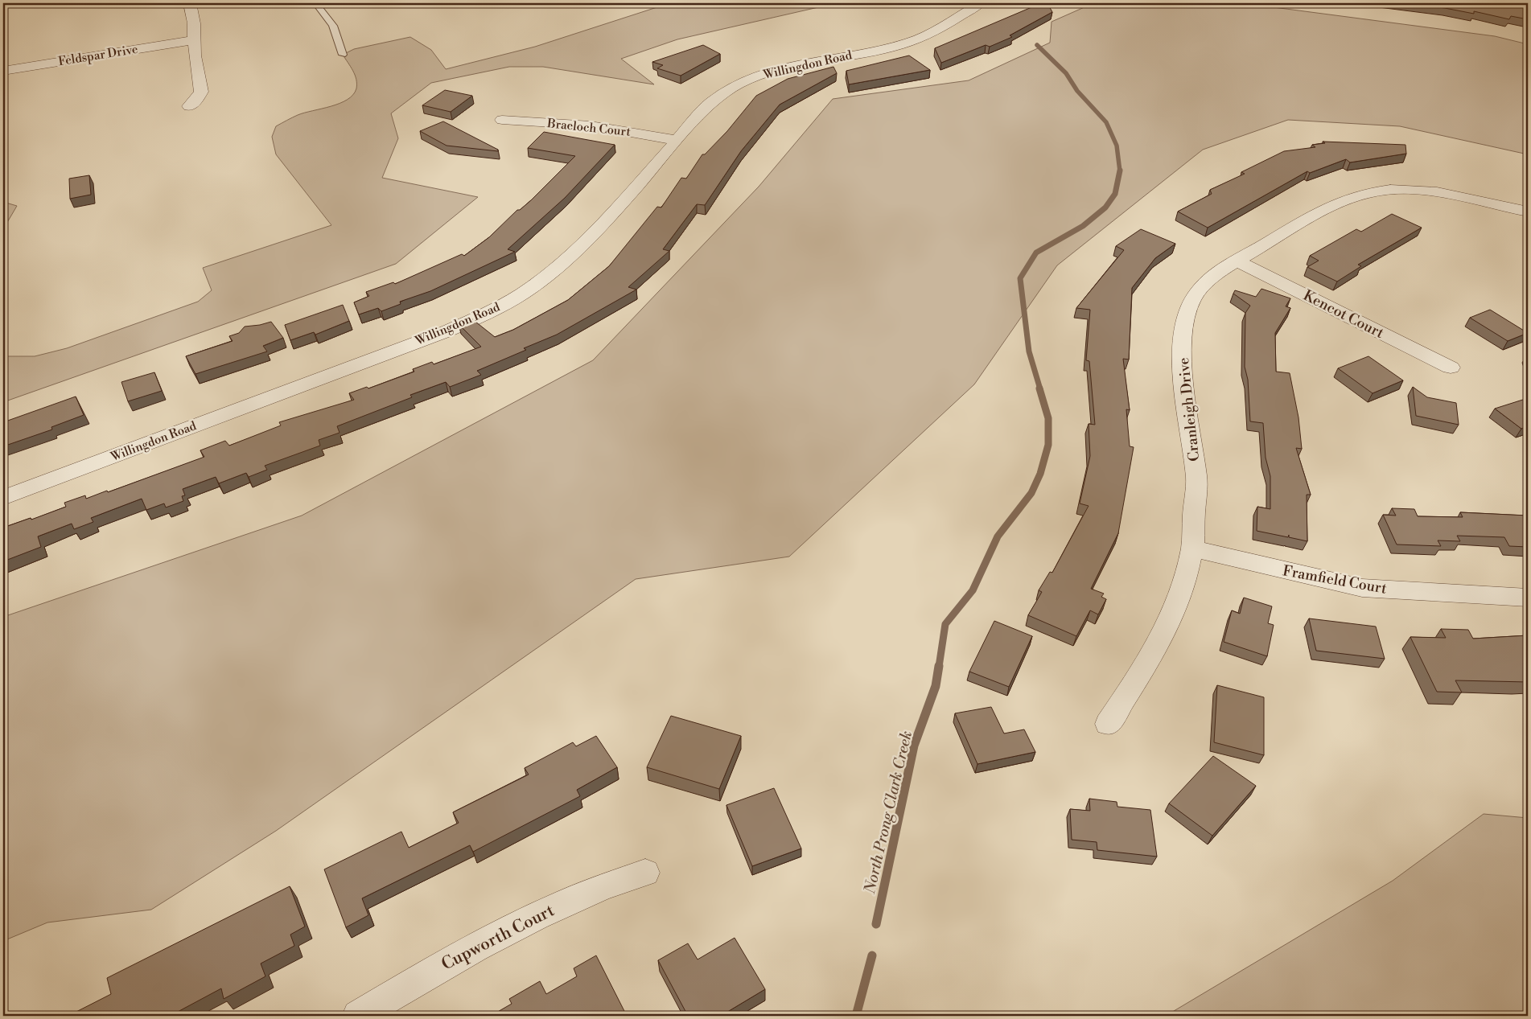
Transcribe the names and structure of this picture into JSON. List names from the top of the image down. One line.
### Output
{"streets":{"street":["Feldspar Drive","Willingdon Road","Braeloch Court","Kencot Court","Cranleigh Drive","Framfield Court","Cupworth Court"]},"crossings":[["Willingdon Road","Braeloch Court"],["Kencot Court","Cranleigh Drive"],["Cranleigh Drive","Framfield Court"]],"water":["North Prong Clark Creek"]}
